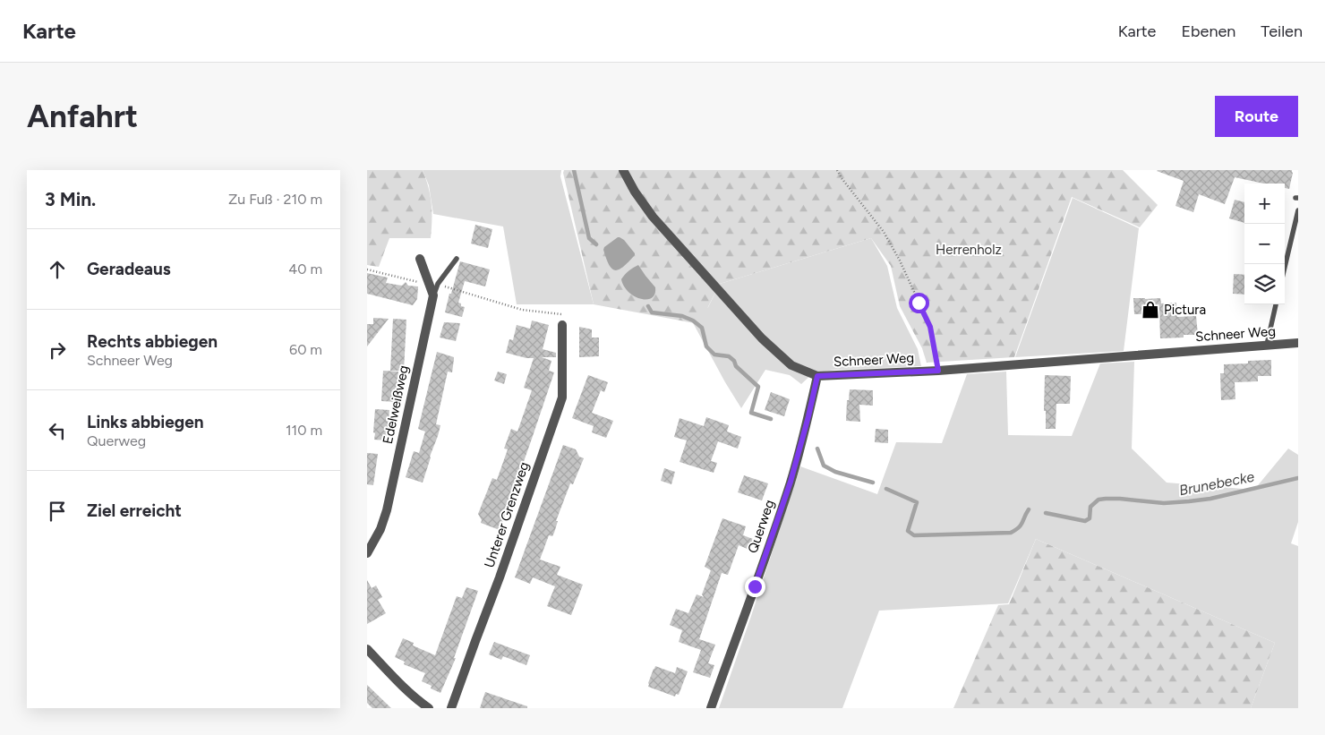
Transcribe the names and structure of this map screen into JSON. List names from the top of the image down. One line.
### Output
{"streets":{"street":["Schneer Weg","Edelweißweg","Unterer Grenzweg","Querweg"]},"crossings":[["Schneer Weg","Querweg"]],"water":["Brunebecke"],"parks":["Herrenholz"],"places":{"shop":["Pictura"]},"page":{"header":"Karte","nav":["Karte","Ebenen","Teilen"],"buttons":"Route","title":"Anfahrt","heading":["3 Min.","Zu Fuß · 210 m"],"map_buttons":["+","−"],"list":[["Geradeaus","40 m"],["Rechts abbiegen","Schneer Weg","60 m"],["Links abbiegen","Querweg","110 m"],"Ziel erreicht"]}}
